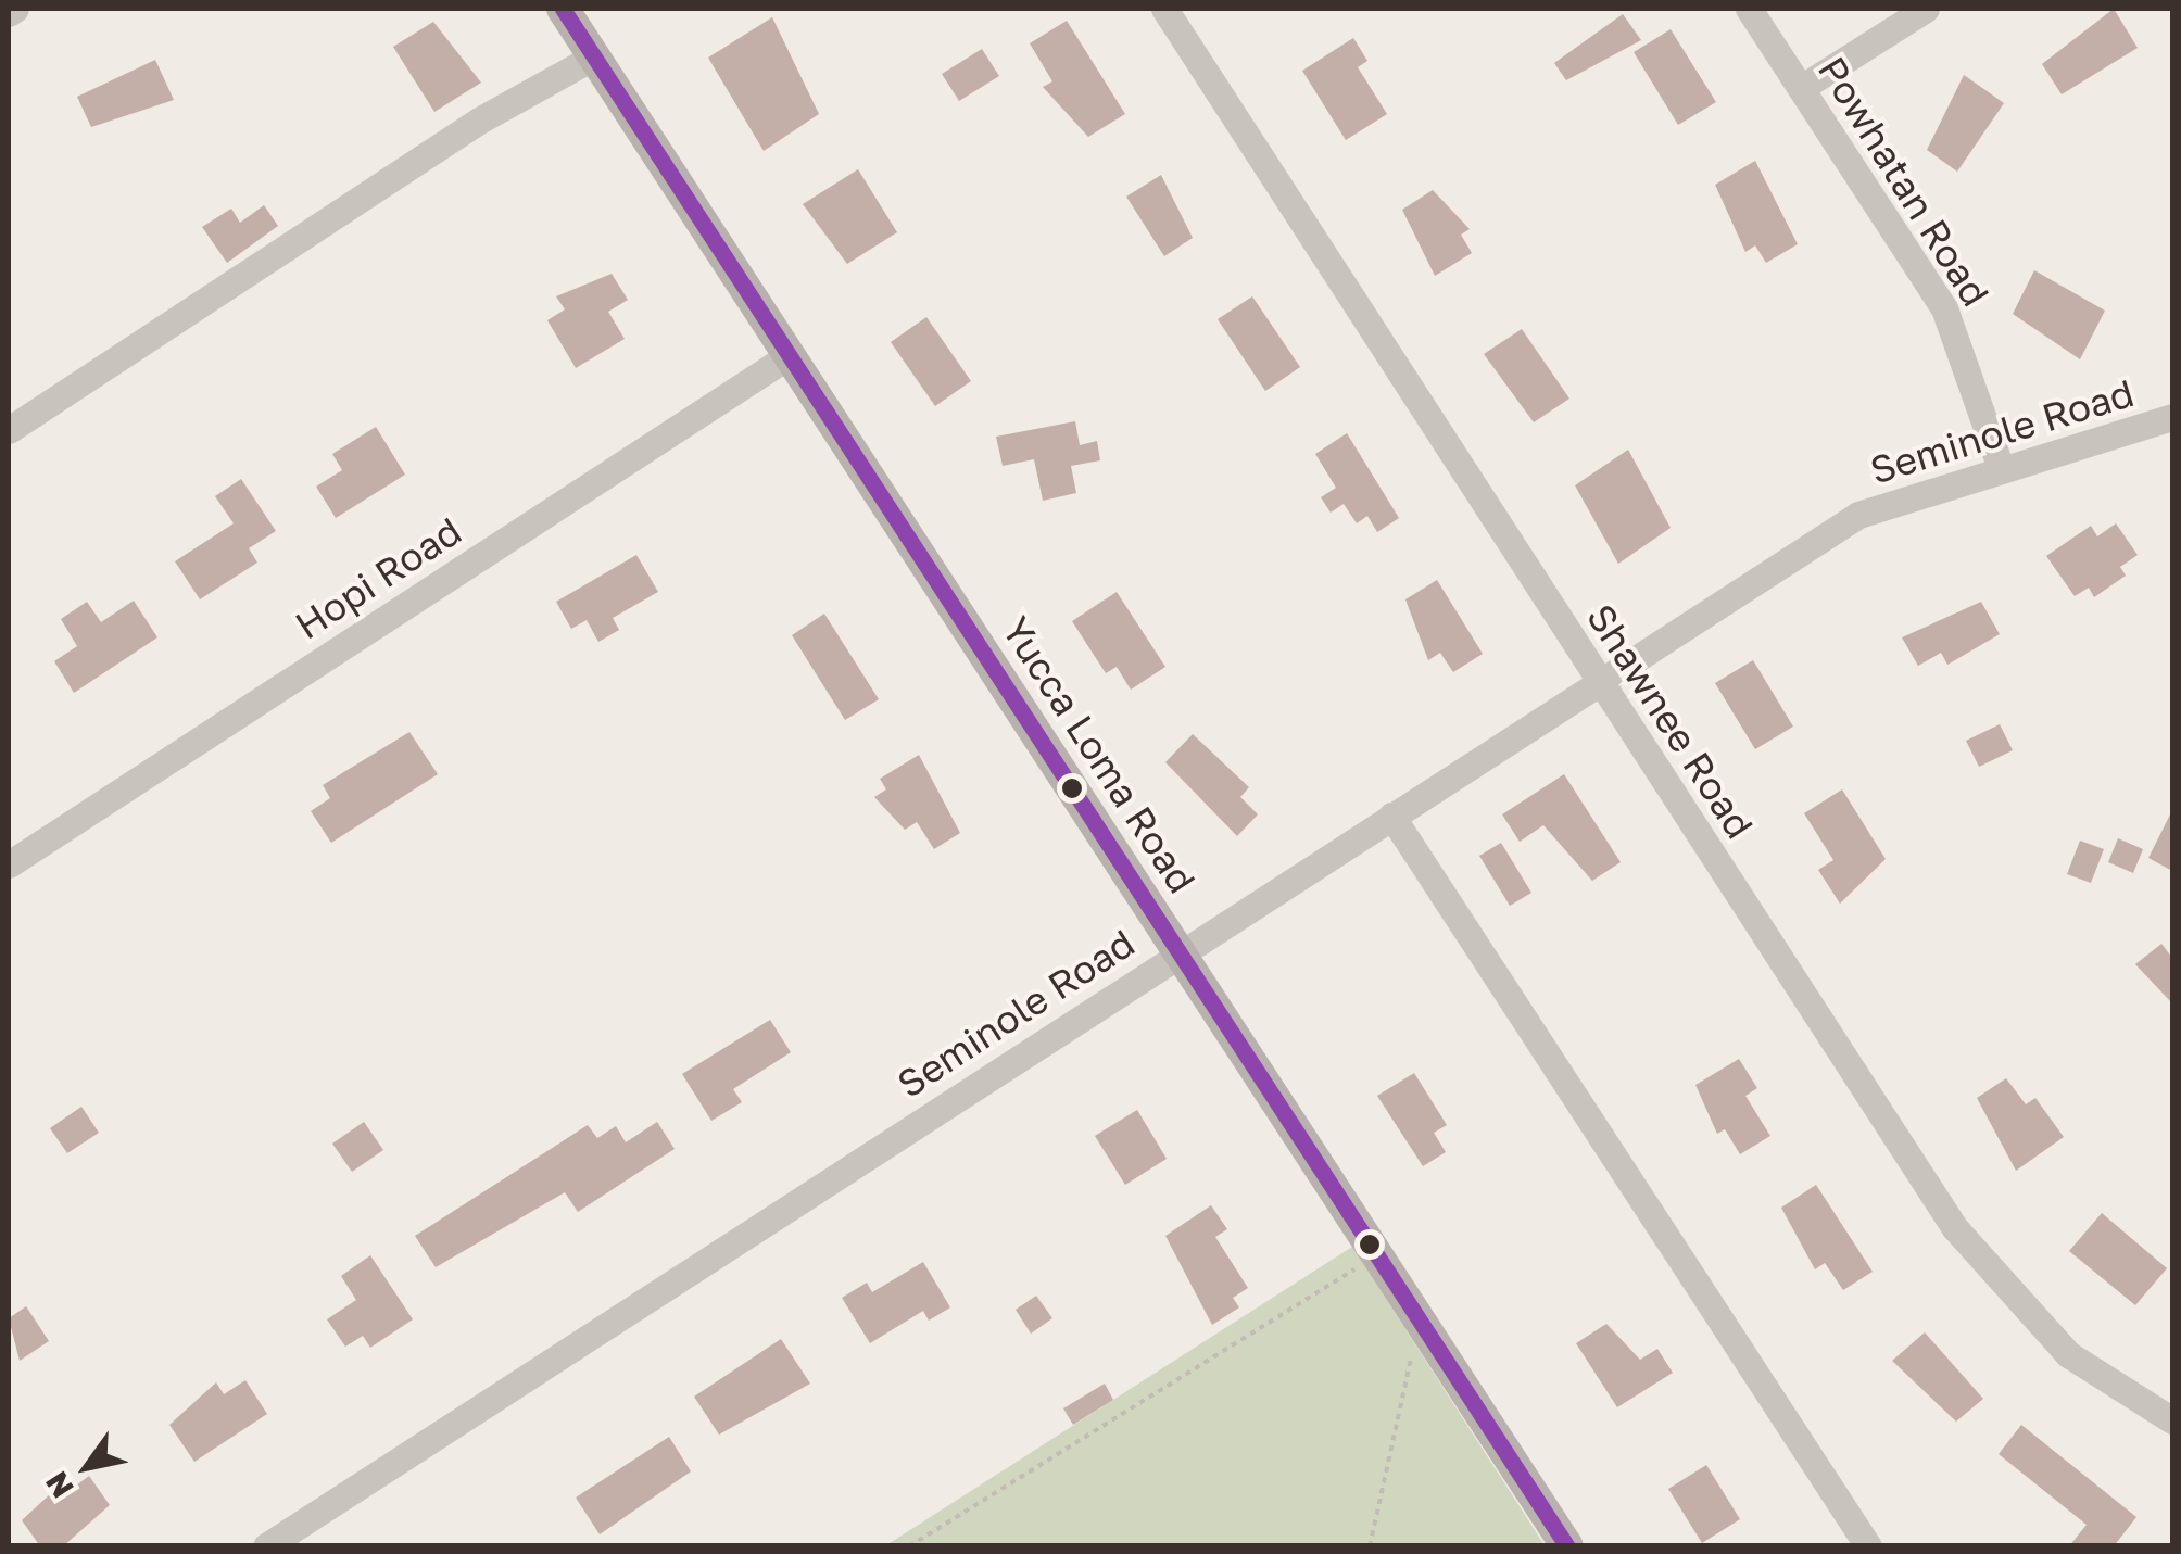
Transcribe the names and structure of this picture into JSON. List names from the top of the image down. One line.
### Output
{"streets":{"main road":["Yucca Loma Road"],"street":["Powhatan Road","Seminole Road","Hopi Road","Shawnee Road"]},"crossings":[["Powhatan Road","Seminole Road"],["Seminole Road","Shawnee Road"],["Seminole Road","Yucca Loma Road"],["Hopi Road","Yucca Loma Road"]],"north":"bottom left"}
